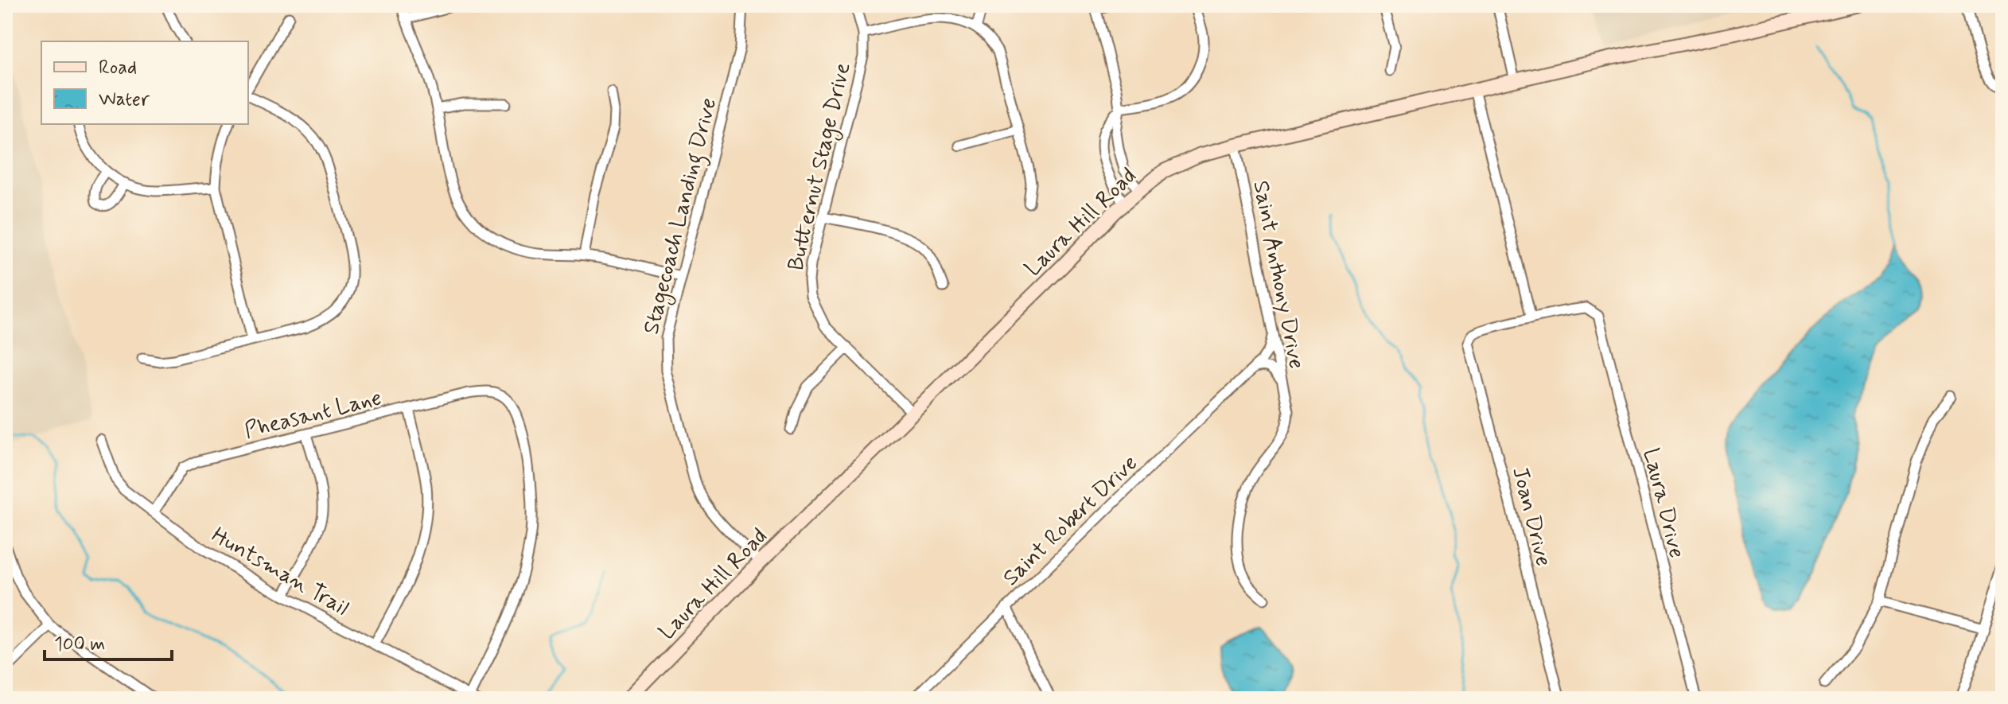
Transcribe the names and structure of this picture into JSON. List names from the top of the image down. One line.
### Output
{"streets":{"main road":["Laura Hill Road"],"street":["Butternut Stage Drive","Stagecoach Landing Drive","Saint Anthony Drive","Pheasant Lane","Laura Drive","Joan Drive","Saint Robert Drive","Huntsman Trail"]},"crossings":[["Butternut Stage Drive","Laura Hill Road"],["Stagecoach Landing Drive","Laura Hill Road"],["Laura Hill Road","Saint Anthony Drive"],["Saint Anthony Drive","Saint Robert Drive"],["Pheasant Lane","Huntsman Trail"],["Laura Drive","Joan Drive"]],"legend":["Road","Water"],"scale_bar":"100 m"}
